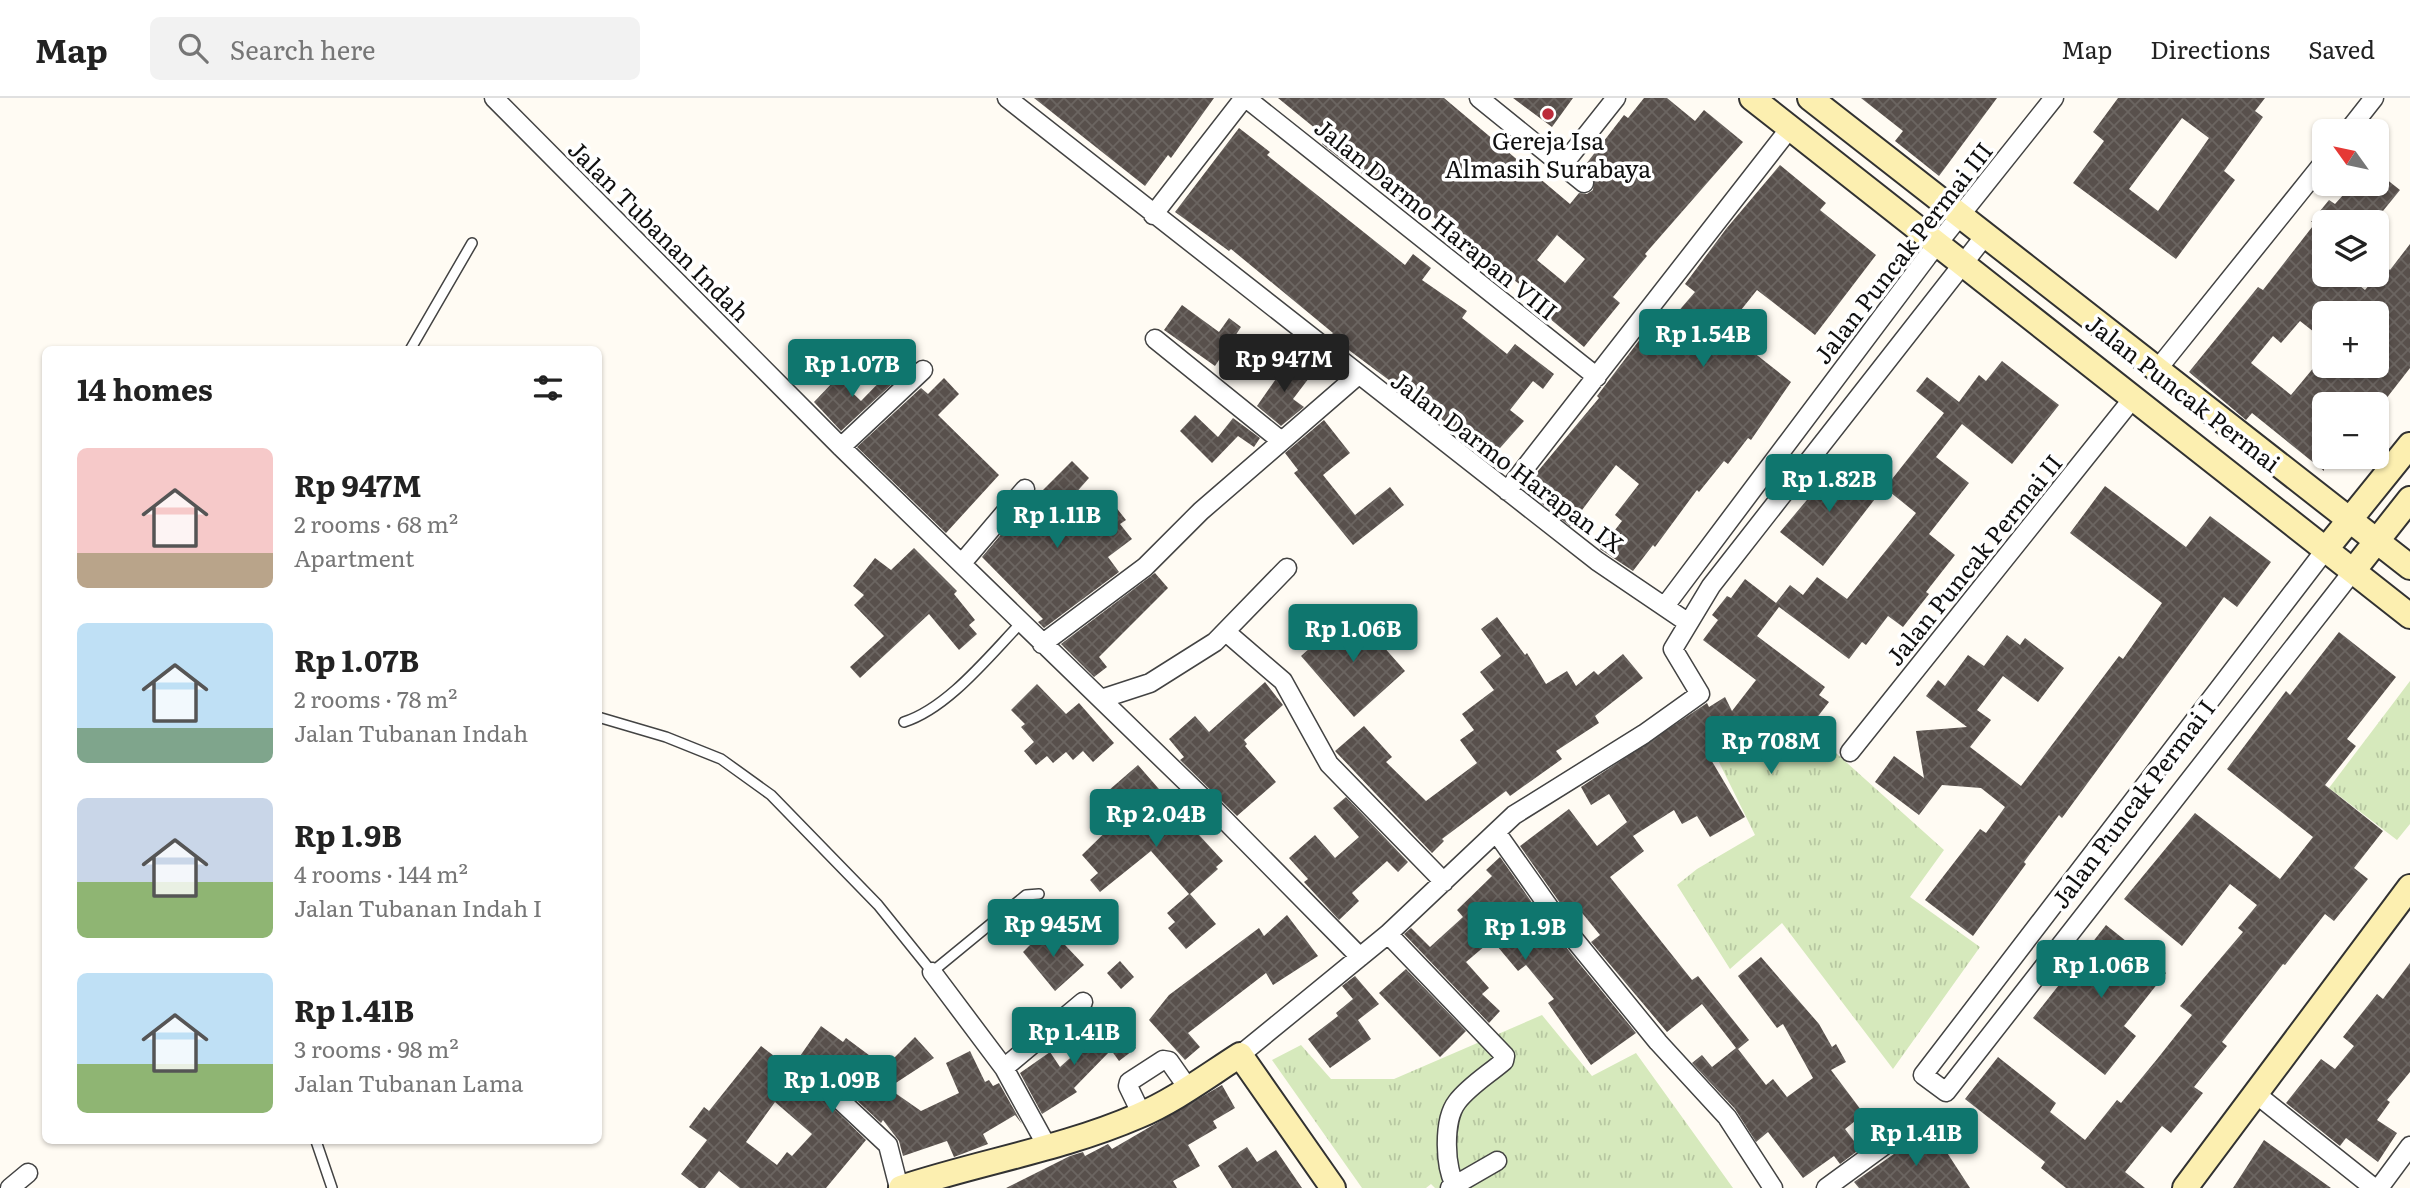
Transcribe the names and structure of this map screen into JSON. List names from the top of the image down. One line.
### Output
{"streets":{"street":["Jalan Darmo Harapan VIII","Jalan Tubanan Indah","Jalan Puncak Permai III","Jalan Puncak Permai","Jalan Darmo Harapan IX","Jalan Puncak Permai II","Jalan Puncak Permai I"]},"crossings":[["Jalan Puncak Permai III","Jalan Puncak Permai"],["Jalan Puncak Permai III","Jalan Darmo Harapan IX"],["Jalan Puncak Permai","Jalan Puncak Permai II"],["Jalan Puncak Permai","Jalan Puncak Permai I"]],"places":["Gereja Isa Almasih Surabaya"],"north":"top left","page":{"header":"Map","search":"Search here","nav":["Map","Directions","Saved"],"map_buttons":["+","−"],"price":["Rp 1.54B","Rp 947M","Rp 1.07B","Rp 1.82B","Rp 1.11B","Rp 1.06B","Rp 708M","Rp 2.04B","Rp 945M","Rp 1.9B","Rp 1.06B","Rp 1.41B","Rp 1.09B","Rp 1.41B"],"heading":"14 homes","list":[{"name":"Rp 947M","note":"2 rooms · 68 m² · Apartment"},{"name":"Rp 1.07B","note":"2 rooms · 78 m² · Jalan Tubanan Indah"},{"name":"Rp 1.9B","note":"4 rooms · 144 m² · Jalan Tubanan Indah I"},{"name":"Rp 1.41B","note":"3 rooms · 98 m² · Jalan Tubanan Lama"}]}}
